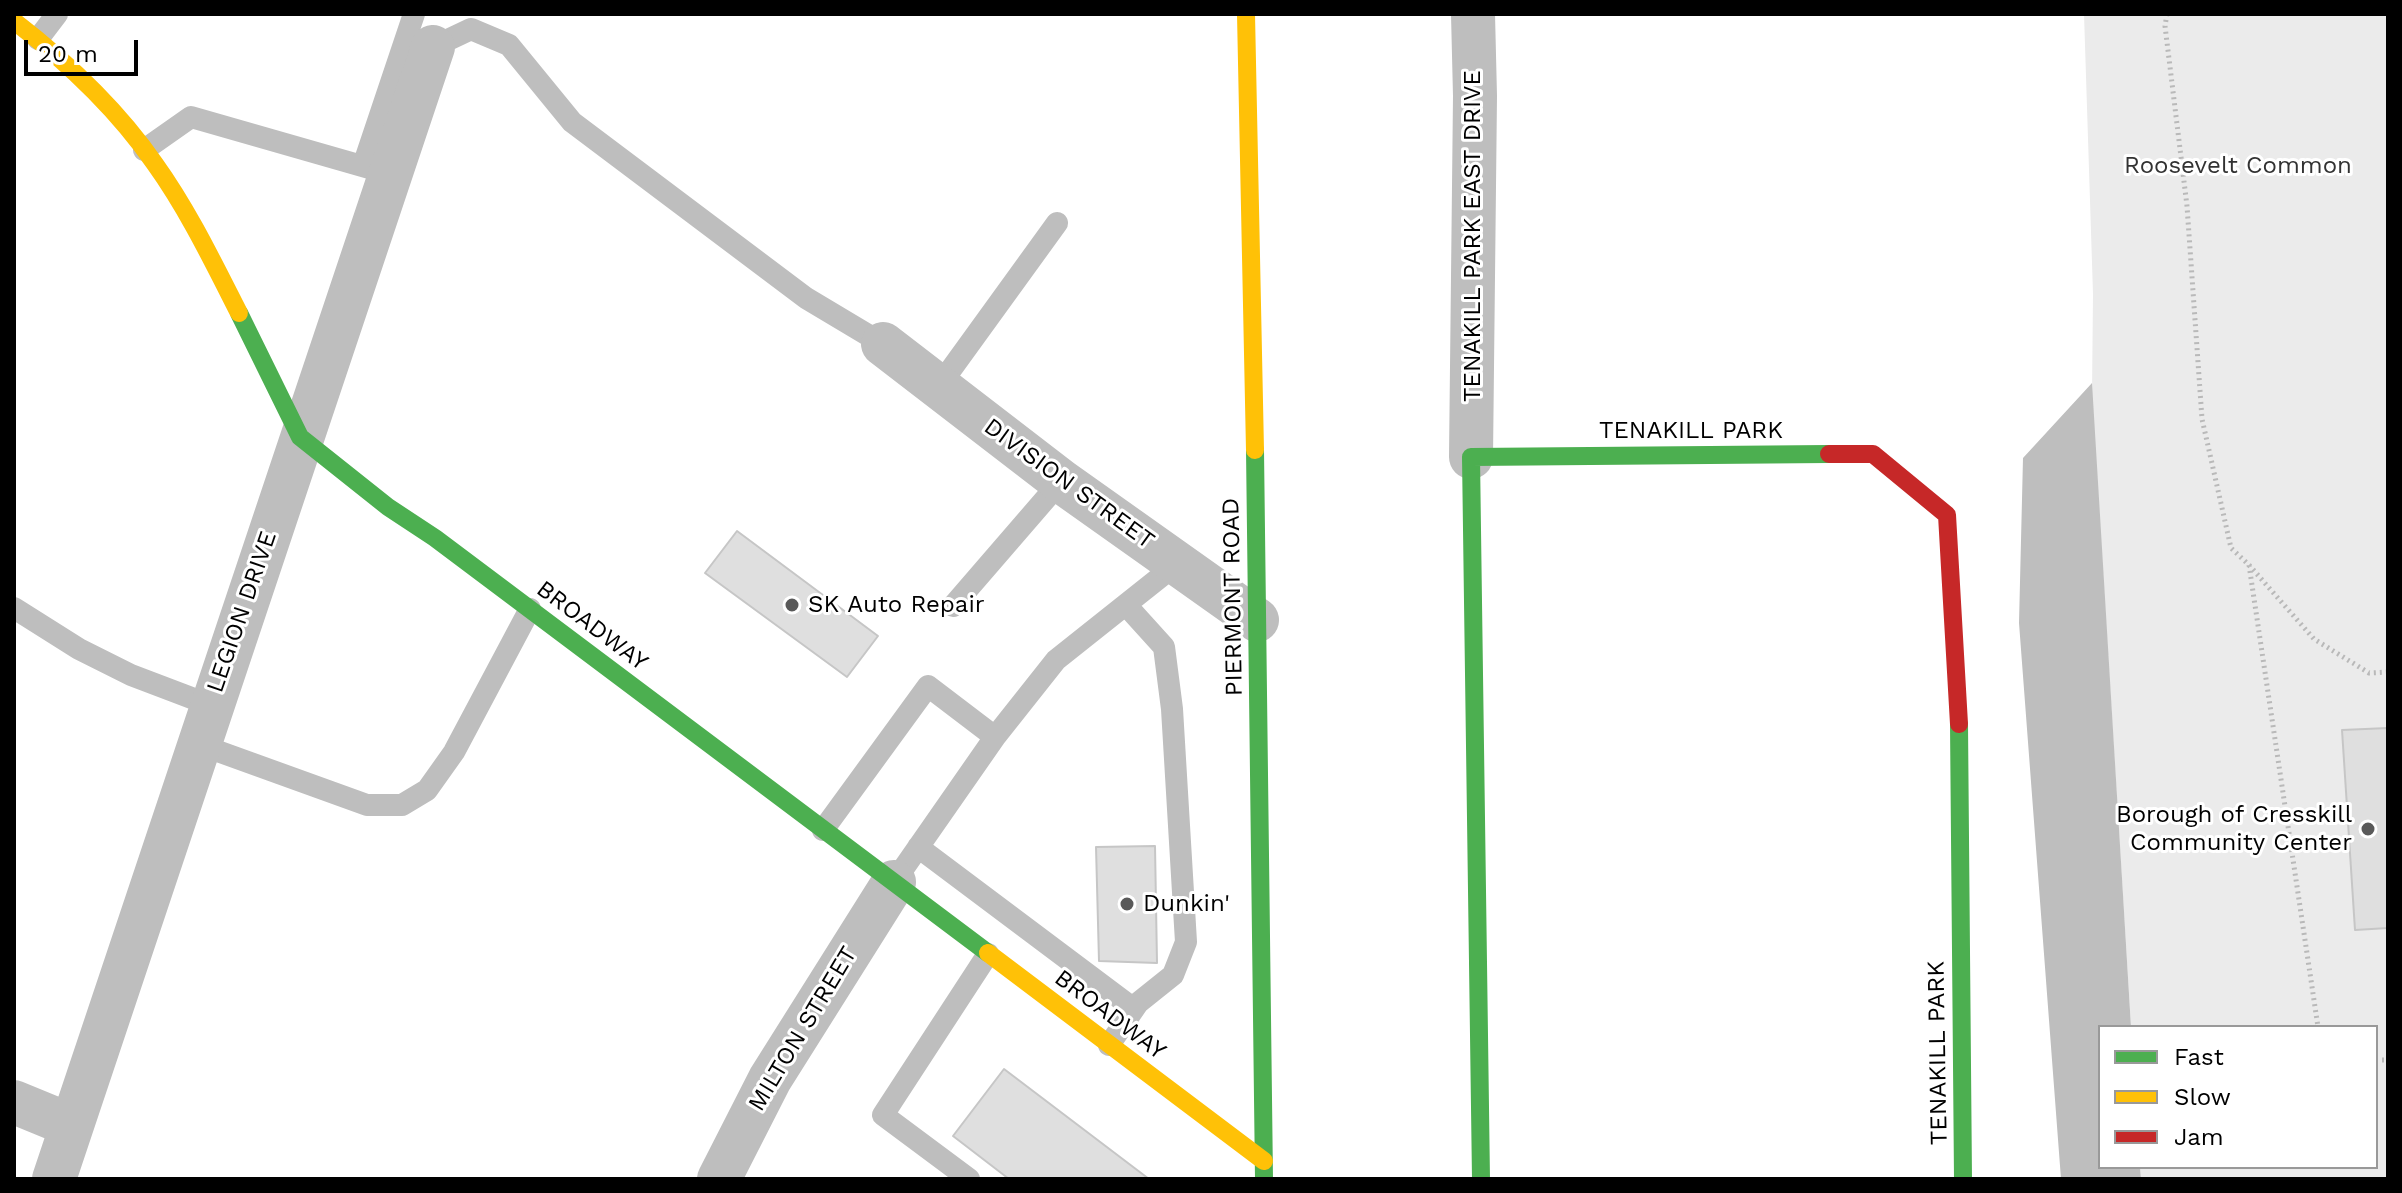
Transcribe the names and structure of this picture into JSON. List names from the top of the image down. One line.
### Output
{"streets":{"street":["TENAKILL PARK EAST DRIVE","TENAKILL PARK","DIVISION STREET","PIERMONT ROAD","LEGION DRIVE","BROADWAY","MILTON STREET"]},"crossings":[["TENAKILL PARK EAST DRIVE","TENAKILL PARK"],["DIVISION STREET","PIERMONT ROAD"],["PIERMONT ROAD","BROADWAY"],["LEGION DRIVE","BROADWAY"],["BROADWAY","MILTON STREET"]],"parks":["Roosevelt Common"],"places":["SK Auto Repair","Borough of Cresskill Community Center","Dunkin'"],"legend":["Fast","Slow","Jam"],"scale_bar":"20 m"}
